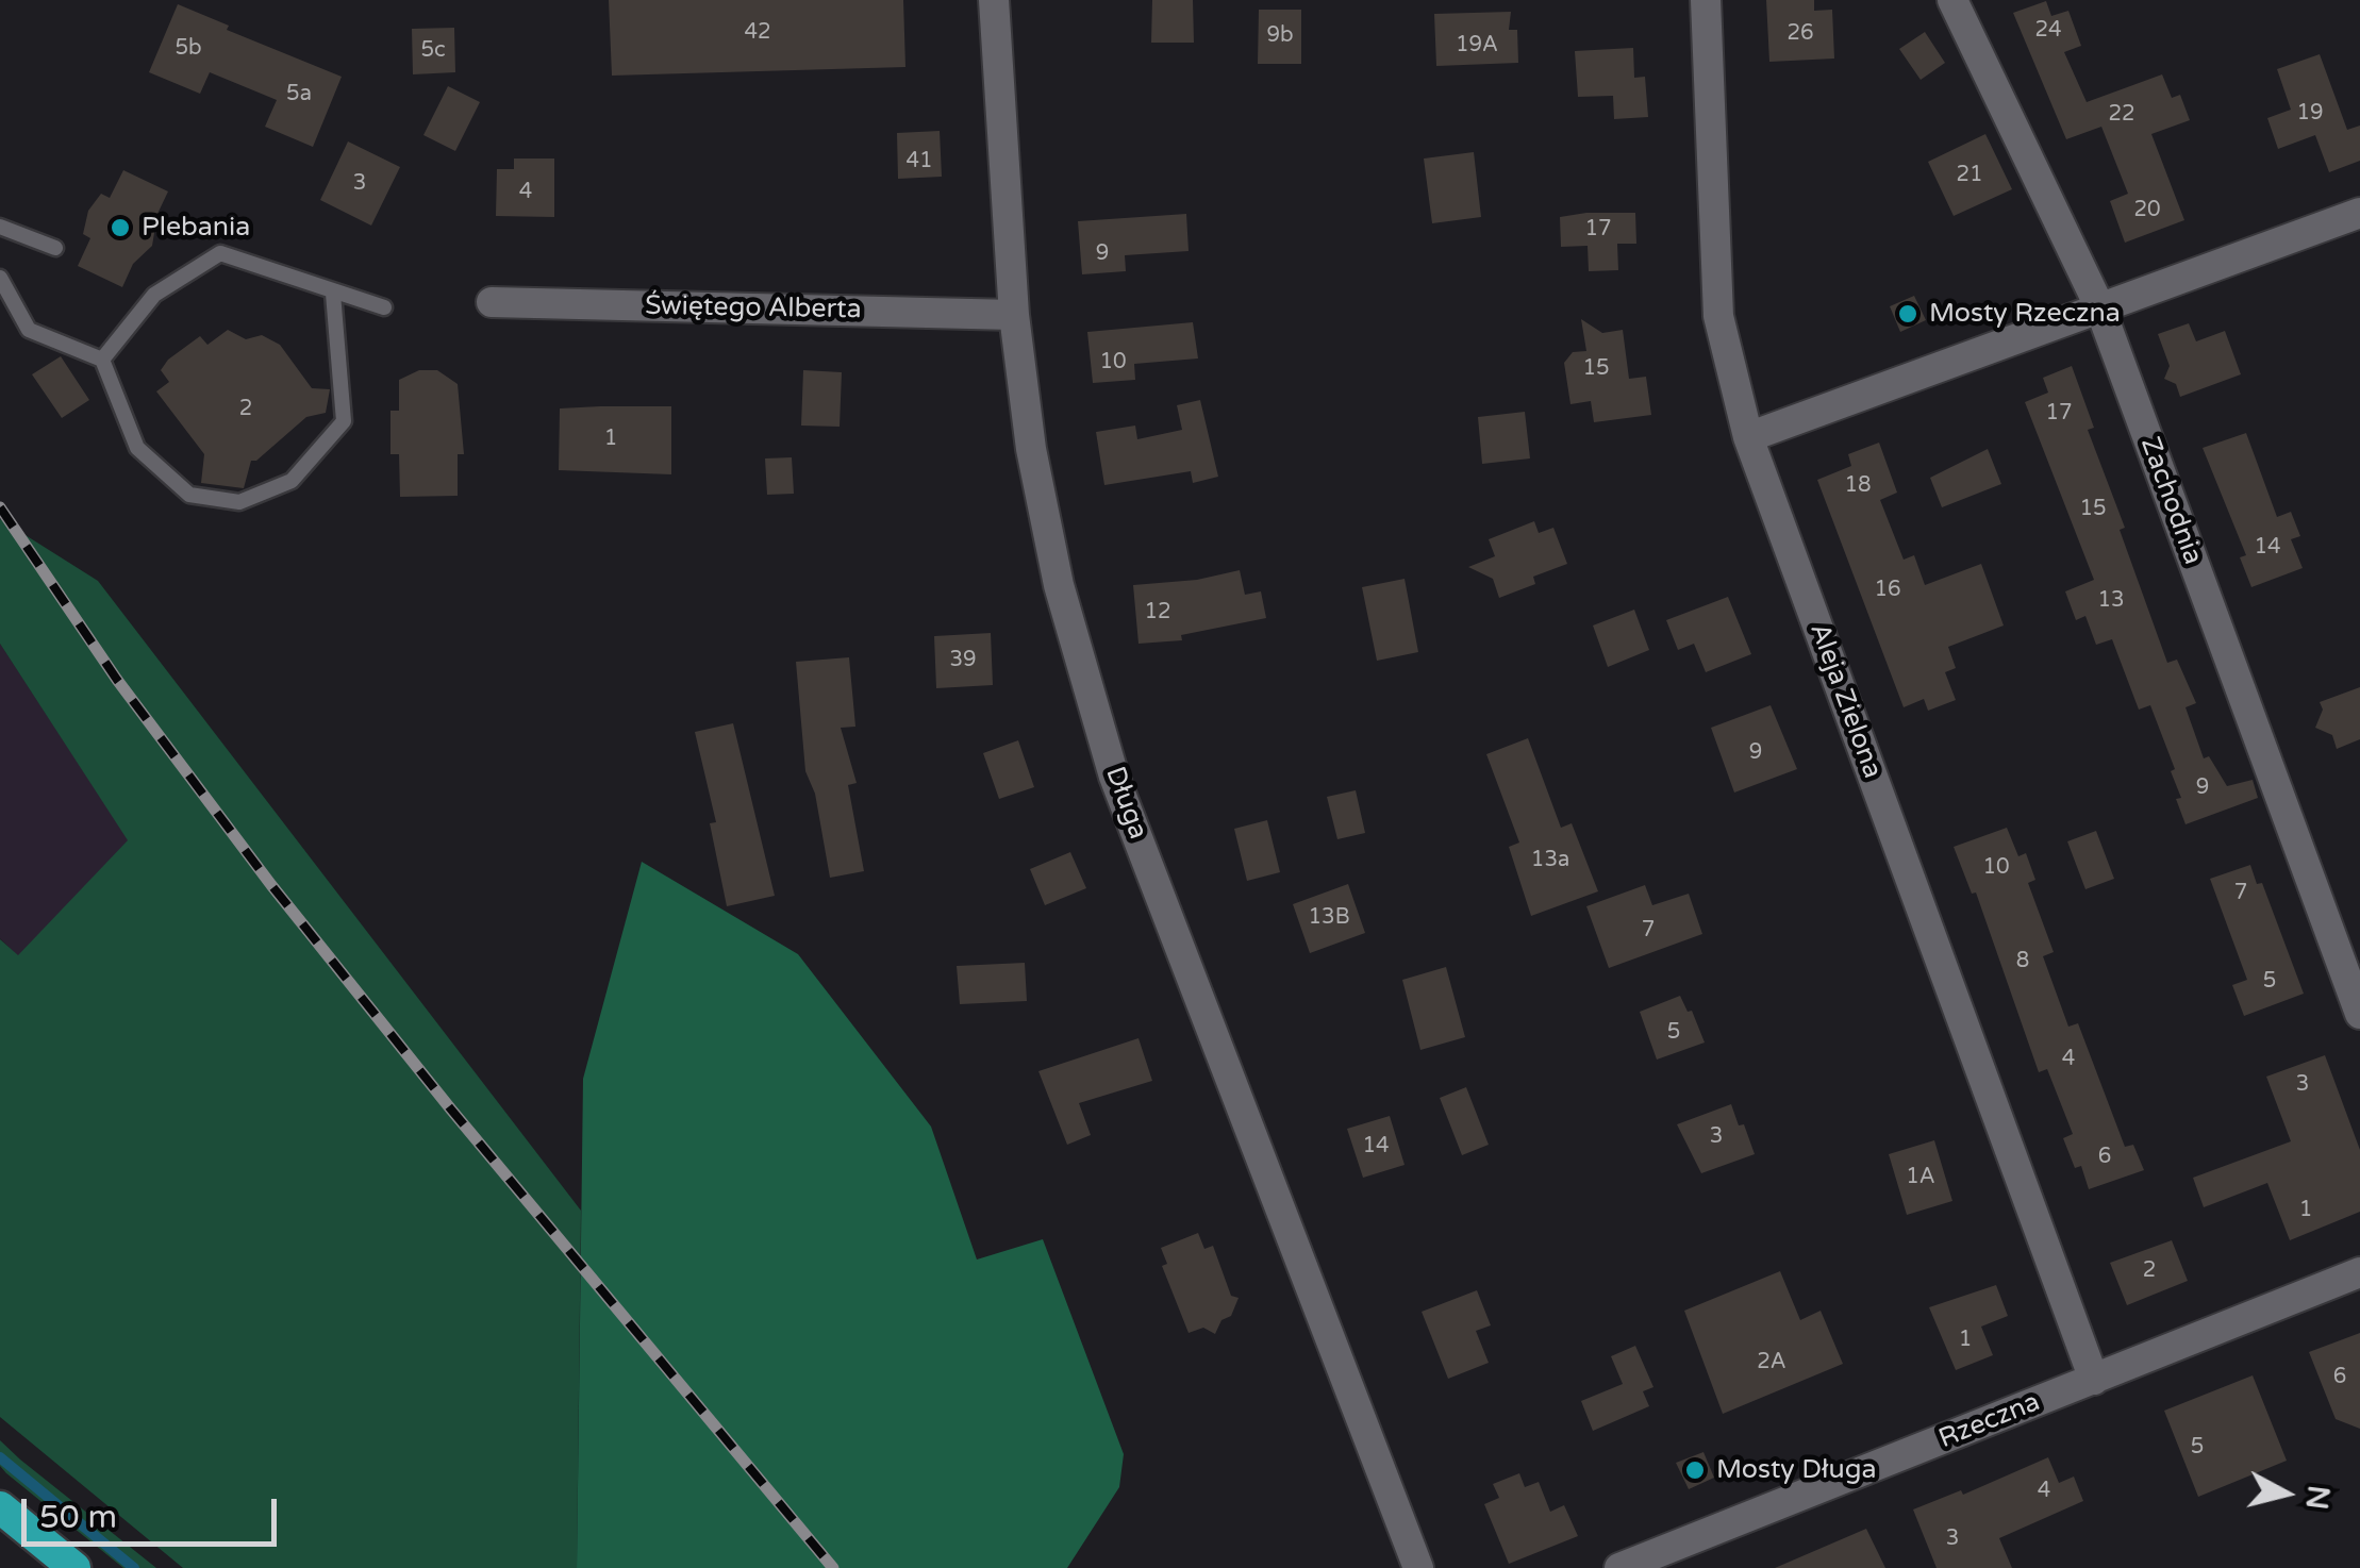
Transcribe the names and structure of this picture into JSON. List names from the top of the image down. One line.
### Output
{"streets":{"street":["Świętego Alberta","Zachodnia","Aleja Zielona","Długa","Rzeczna"]},"crossings":[["Świętego Alberta","Długa"],["Aleja Zielona","Rzeczna"]],"places":["Plebania","Mosty Rzeczna","Mosty Długa"],"house_numbers":["24","42","26","9b","19A","5b","5c","5a","19","22","41","21","3","4","20","17","9","10","15","2","17","1","18","15","14","16","13","12","39","9","9","13a","10","7","13B","7","8","5","5","4","3","3","14","6","1A","1","2","1","2A","6","5","4","3"],"scale_bar":"50 m","north":"right"}
